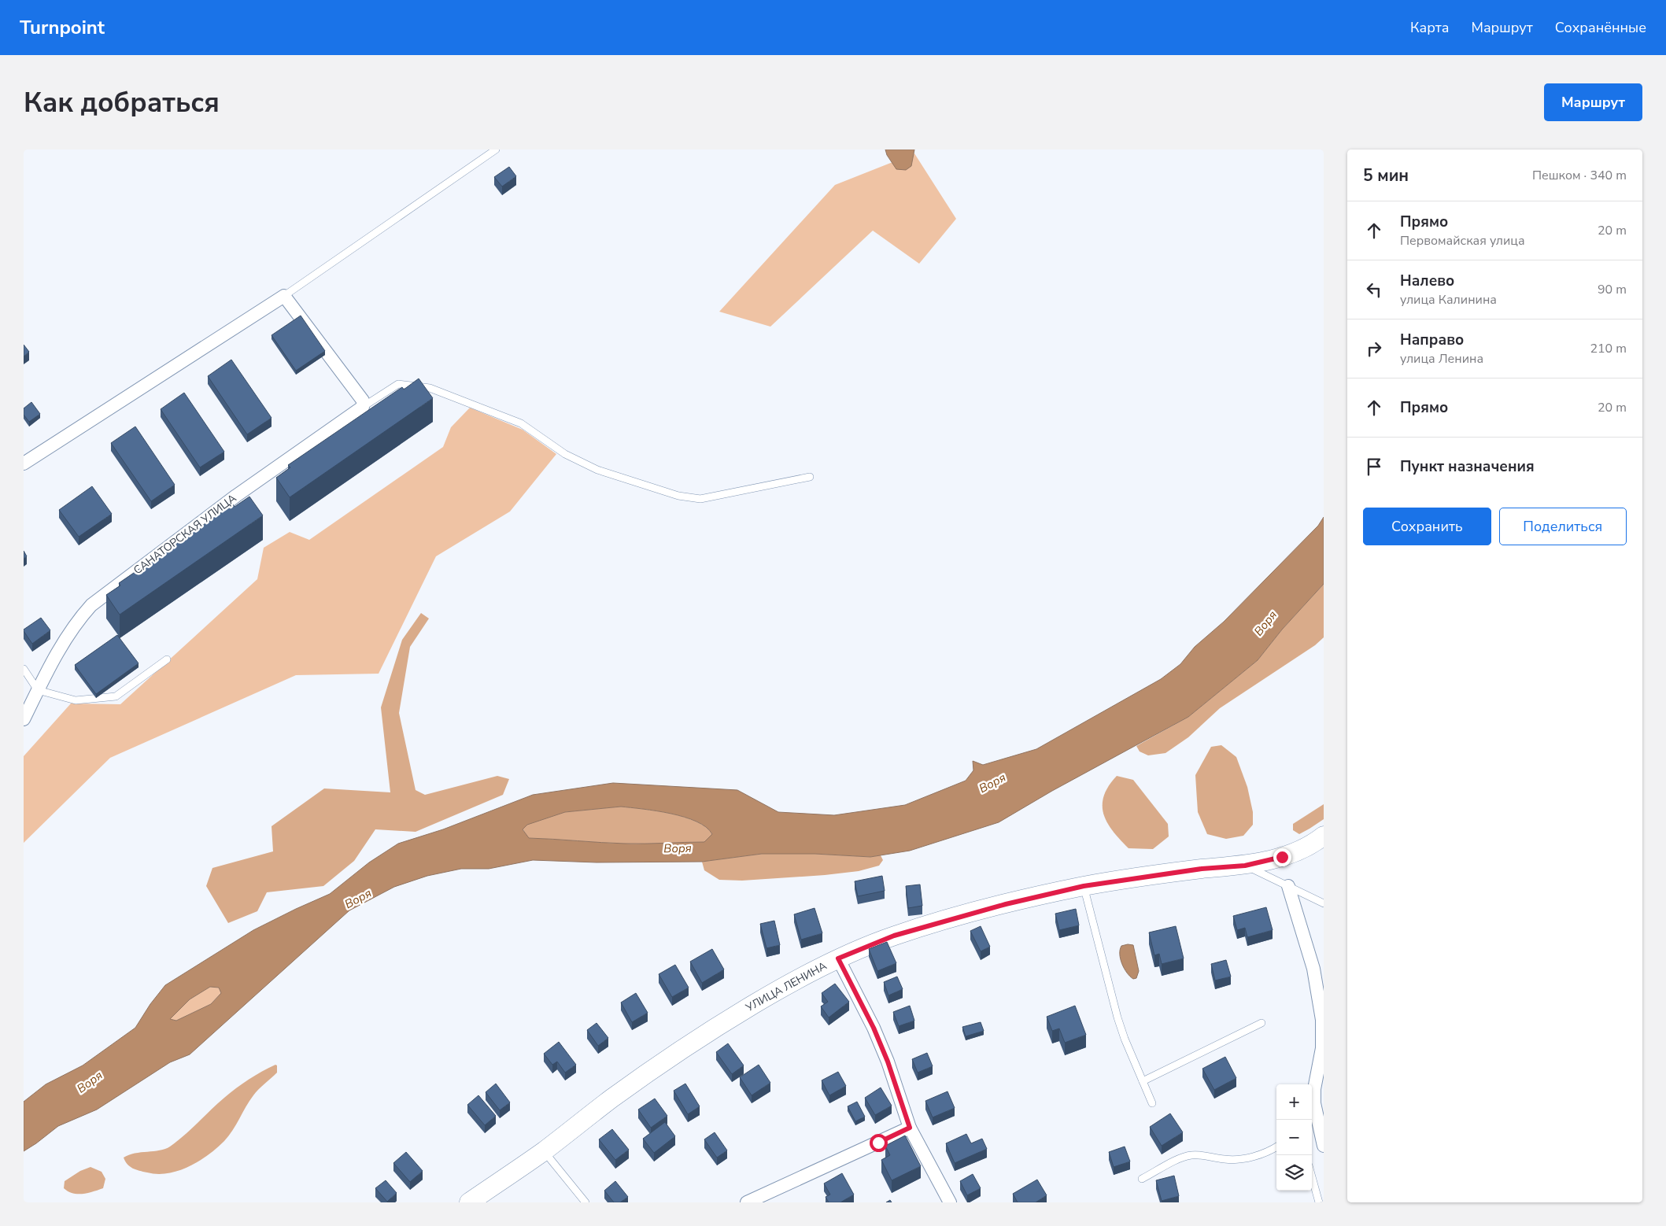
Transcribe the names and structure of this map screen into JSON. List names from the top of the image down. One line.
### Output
{"streets":{"street":["САНАТОРСКАЯ УЛИЦА","УЛИЦА ЛЕНИНА"]},"water":["Воря"],"page":{"header":"Turnpoint","nav":["Карта","Маршрут","Сохранённые"],"buttons":["Маршрут",["Сохранить","Поделиться"]],"title":"Как добраться","heading":["5 мин","Пешком · 340 m"],"list":[["Прямо","Первомайская улица","20 m"],["Налево","улица Калинина","90 m"],["Направо","улица Ленина","210 m"],["Прямо","20 m"],"Пункт назначения"],"map_buttons":["+","−"]}}
